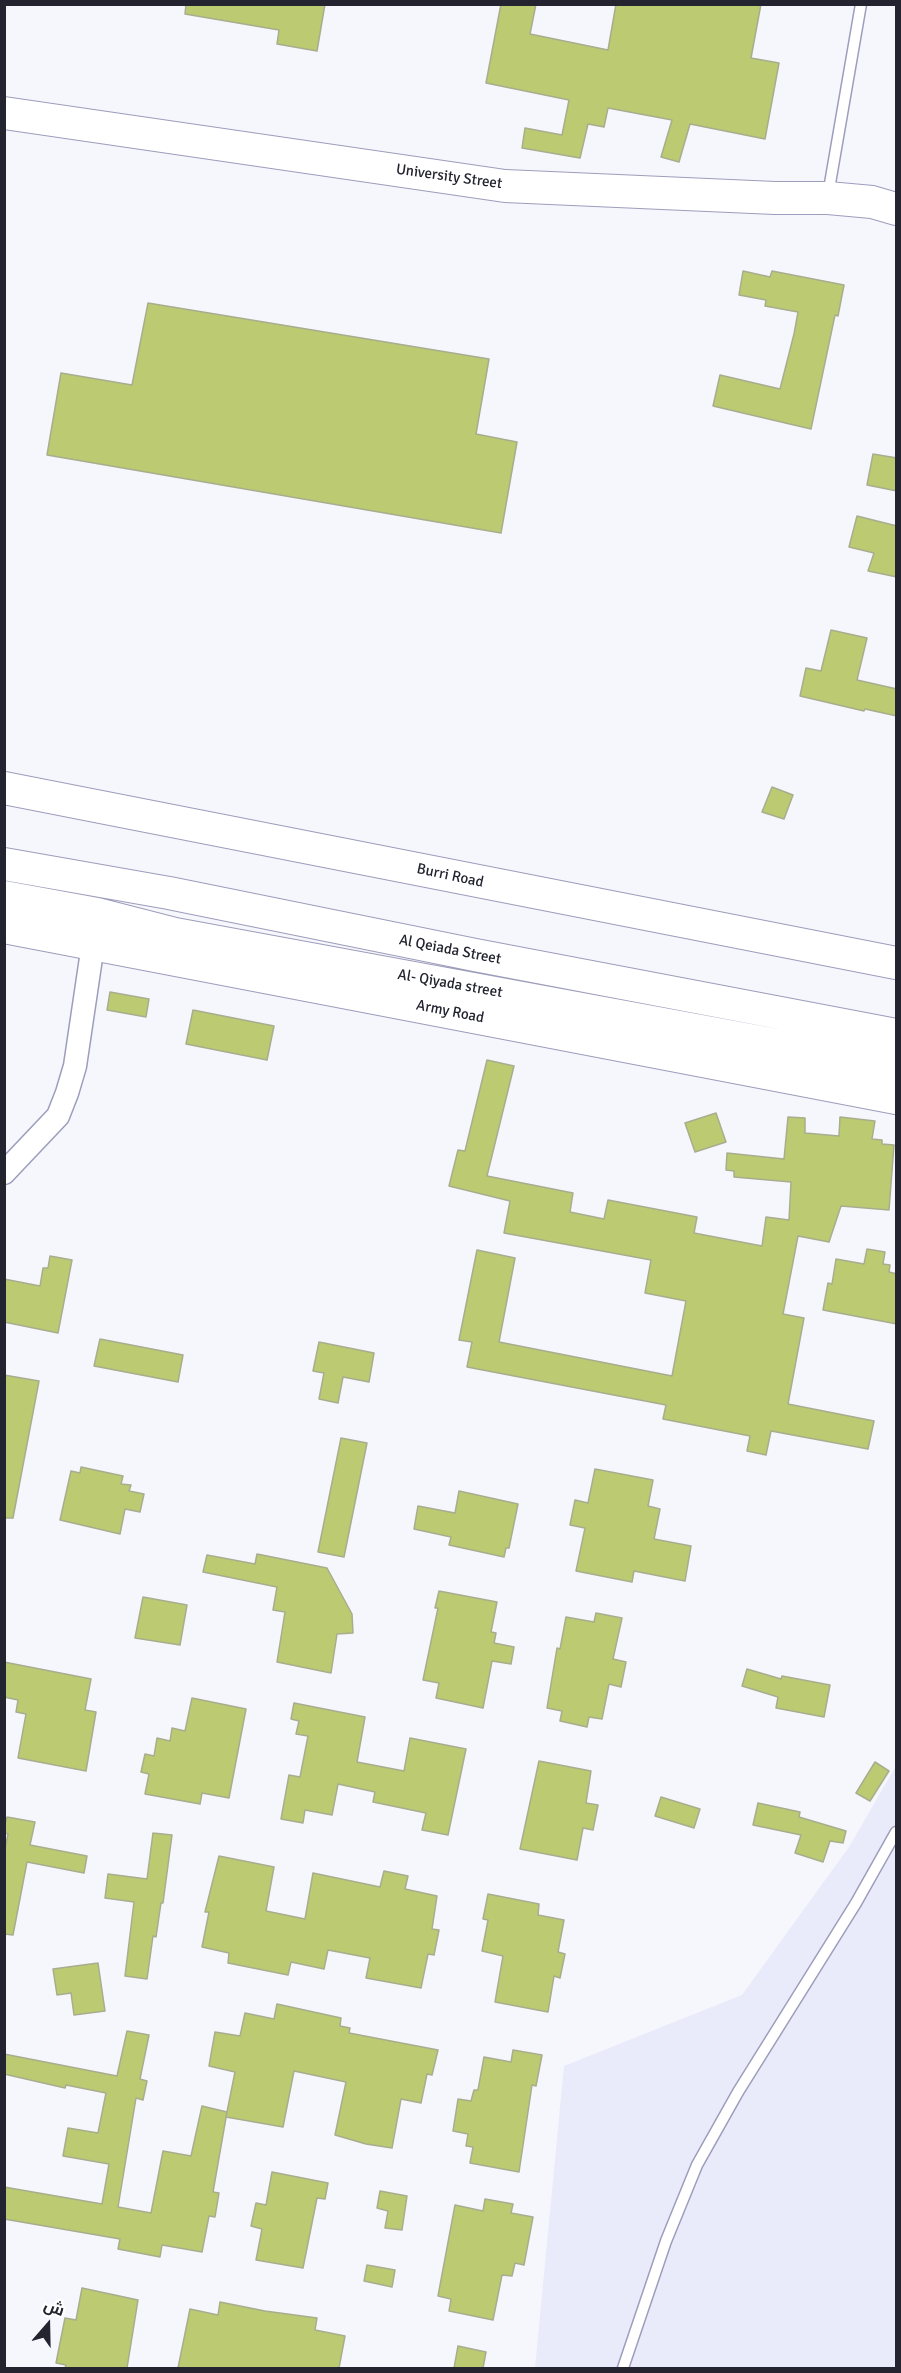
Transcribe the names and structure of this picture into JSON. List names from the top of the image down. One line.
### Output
{"streets":{"main road":["University Street","Burri Road","Al Qeiada Street","Al- Qiyada street","Army Road"]},"crossings":[["Al- Qiyada street","Army Road"]],"north":"top"}
